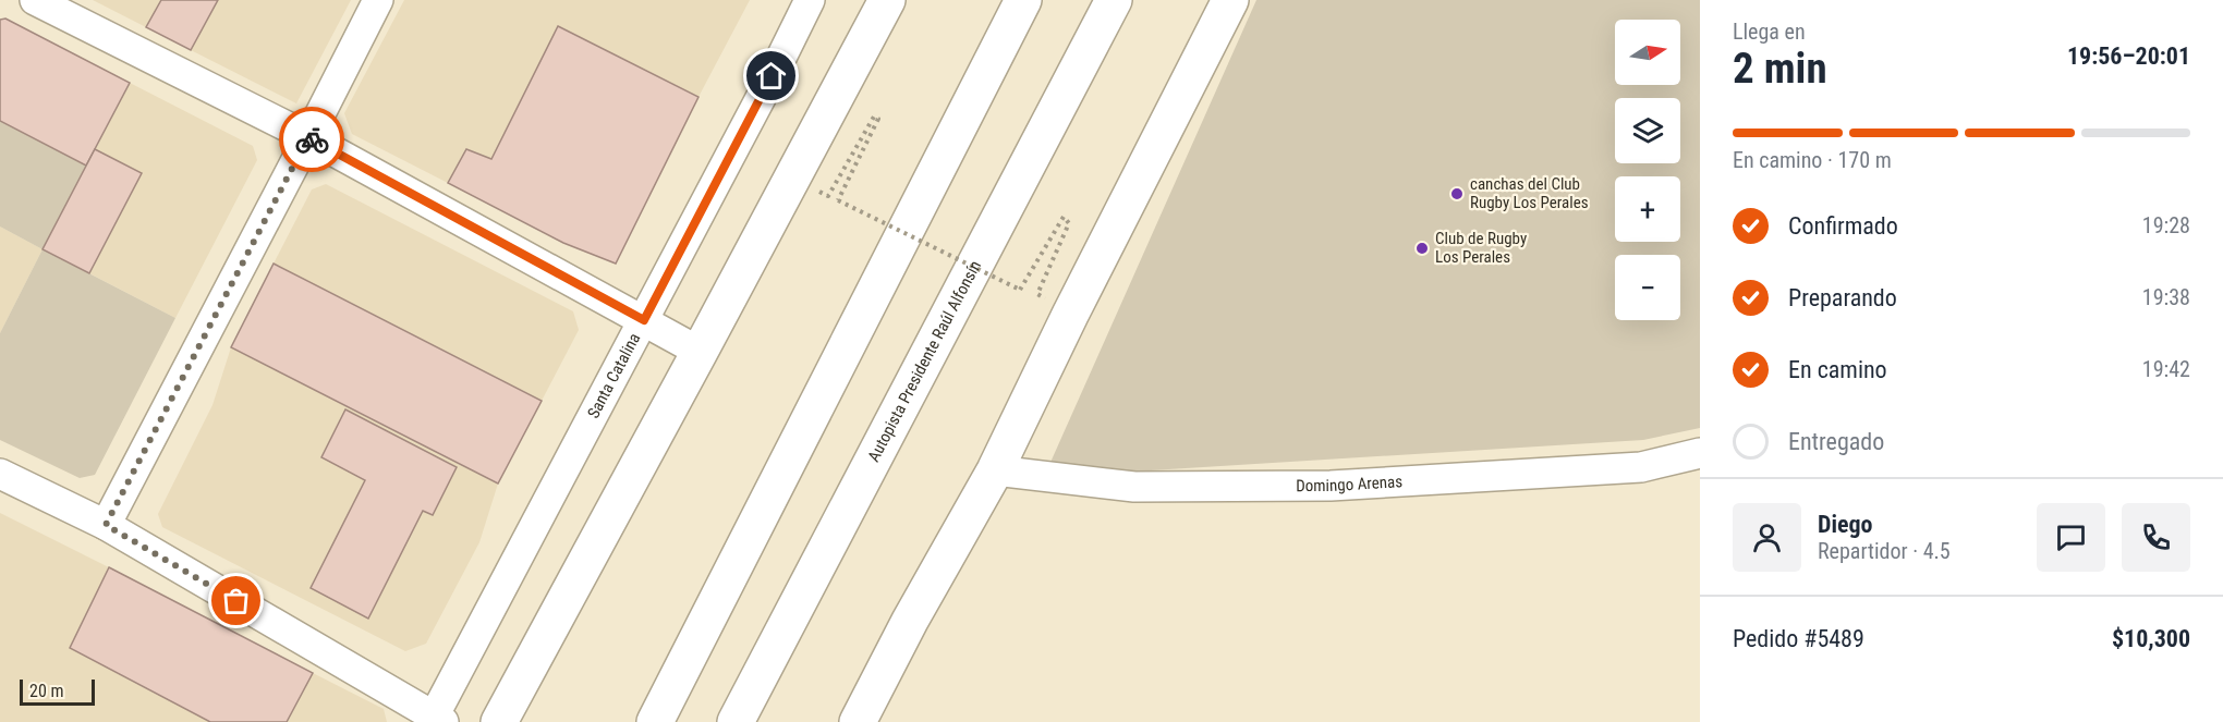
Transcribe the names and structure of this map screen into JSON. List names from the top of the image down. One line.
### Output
{"streets":{"main road":["Autopista Presidente Raúl Alfonsín"],"street":["Santa Catalina","Domingo Arenas"]},"places":["canchas del Club Rugby Los Perales","Club de Rugby Los Perales"],"scale_bar":"20 m","north":"right","page":{"heading":["2 min","Llega en","19:56–20:01"],"panel":["Diego","Repartidor · 4.5","Pedido #5489","$10,300"],"map_buttons":["+","−"],"bar":"En camino · 170 m","list":[["Confirmado","19:28"],["Preparando","19:38"],["En camino","19:42"],"Entregado"],"scale":"20 m"}}
